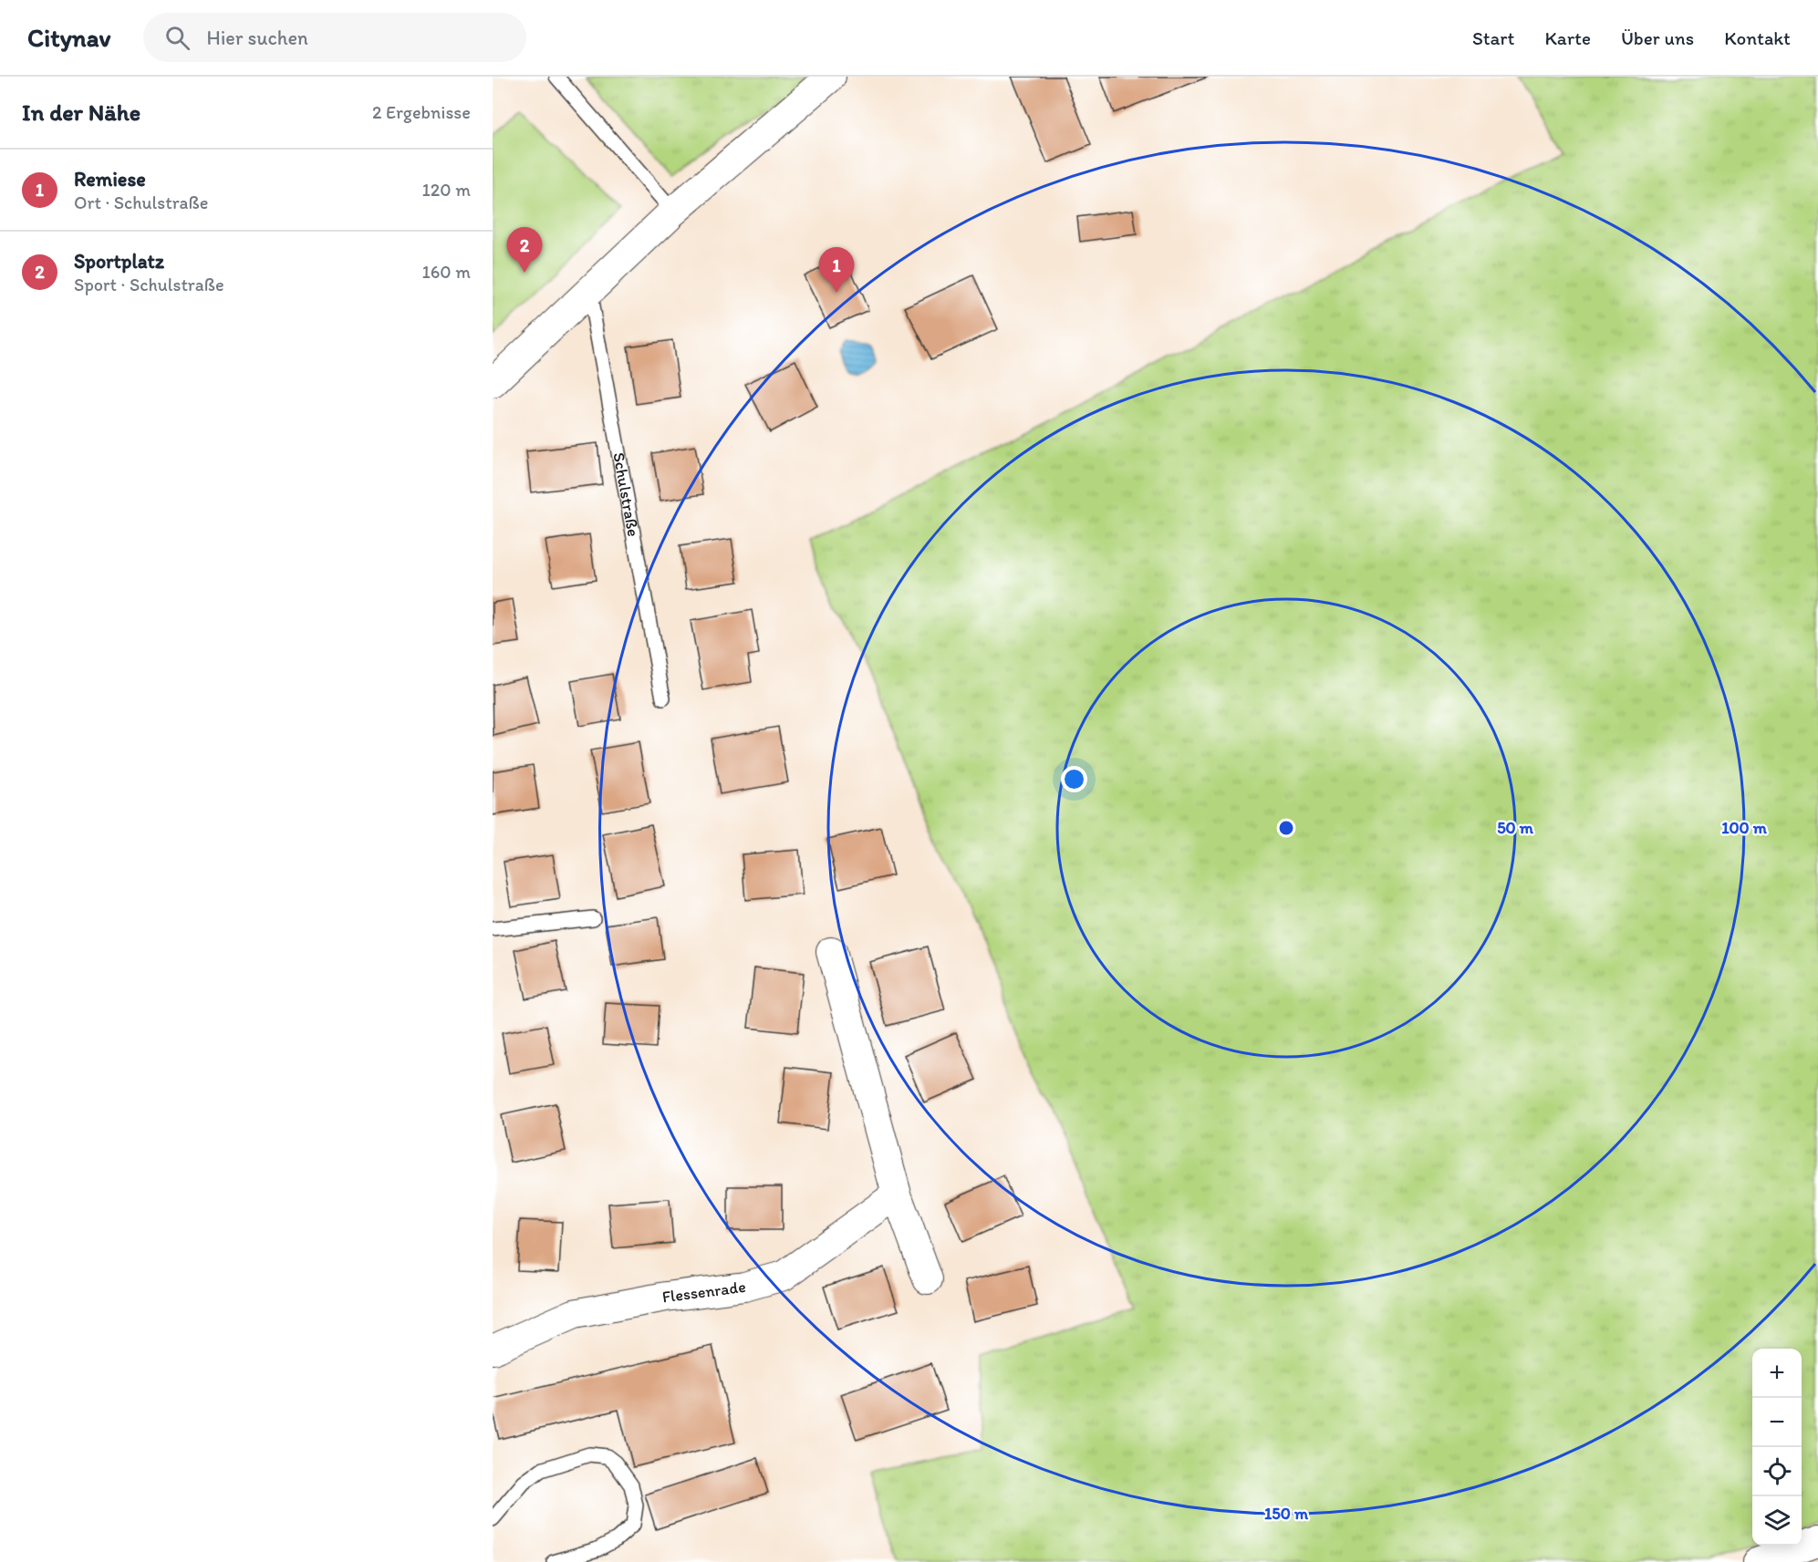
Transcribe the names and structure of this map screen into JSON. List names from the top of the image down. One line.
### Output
{"streets":{"street":["Flessenrade"],"lane":["Schulstraße"]},"page":{"header":"Citynav","search":"Hier suchen","nav":["Start","Karte","Über uns","Kontakt"],"heading":["In der Nähe","2 Ergebnisse"],"list":[{"mark":"1","name":"Remiese","note":"Ort · Schulstraße","value":"120 m"},{"mark":"2","name":"Sportplatz","note":"Sport · Schulstraße","value":"160 m"}],"pins":["2","1"],"map_buttons":["+","−"]},"rings":["50 m","100 m","150 m"]}
